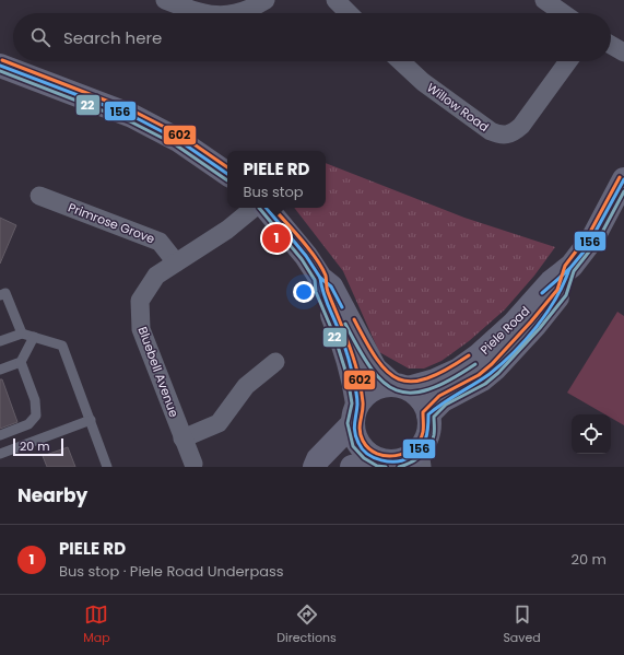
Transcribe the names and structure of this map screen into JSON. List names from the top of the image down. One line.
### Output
{"streets":{"street":["Willow Road","Primrose Grove","Piele Road","Bluebell Avenue"]},"crossings":[["Primrose Grove","Bluebell Avenue"]],"lines":["transit line 602","transit line 156","transit line 22"],"scale_bar":"20 m","page":{"search":"Search here","popup":["PIELE RD","Bus stop"],"pins":"1","scale":"20 m","heading":"Nearby","list":[{"mark":"1","name":"PIELE RD","note":"Bus stop · Piele Road Underpass","value":"20 m"}],"nav":["Map","Directions","Saved"]}}
